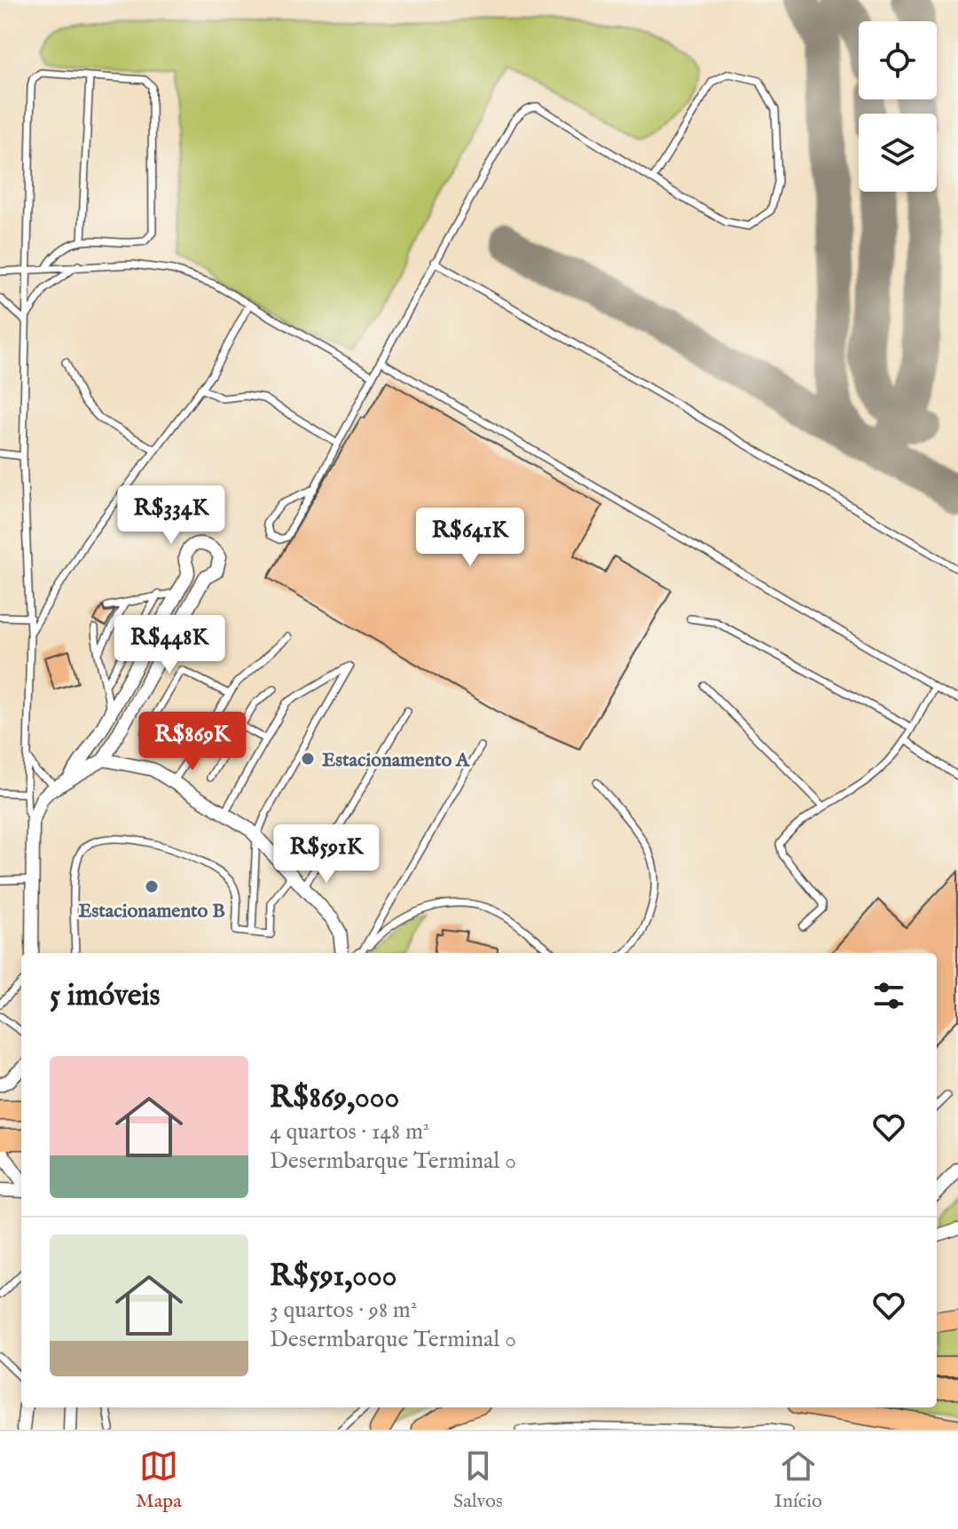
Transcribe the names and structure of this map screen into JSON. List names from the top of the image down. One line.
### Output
{"places":["Estacionamento A","Estacionamento B"],"page":{"price":["R$334K","R$641K","R$448K","R$869K","R$591K"],"heading":"5 imóveis","list":[{"name":"R$869,000","note":"4 quartos · 148 m² · Desermbarque Terminal 0"},{"name":"R$591,000","note":"3 quartos · 98 m² · Desermbarque Terminal 0"}],"tabs":["Mapa","Salvos","Início"]}}
